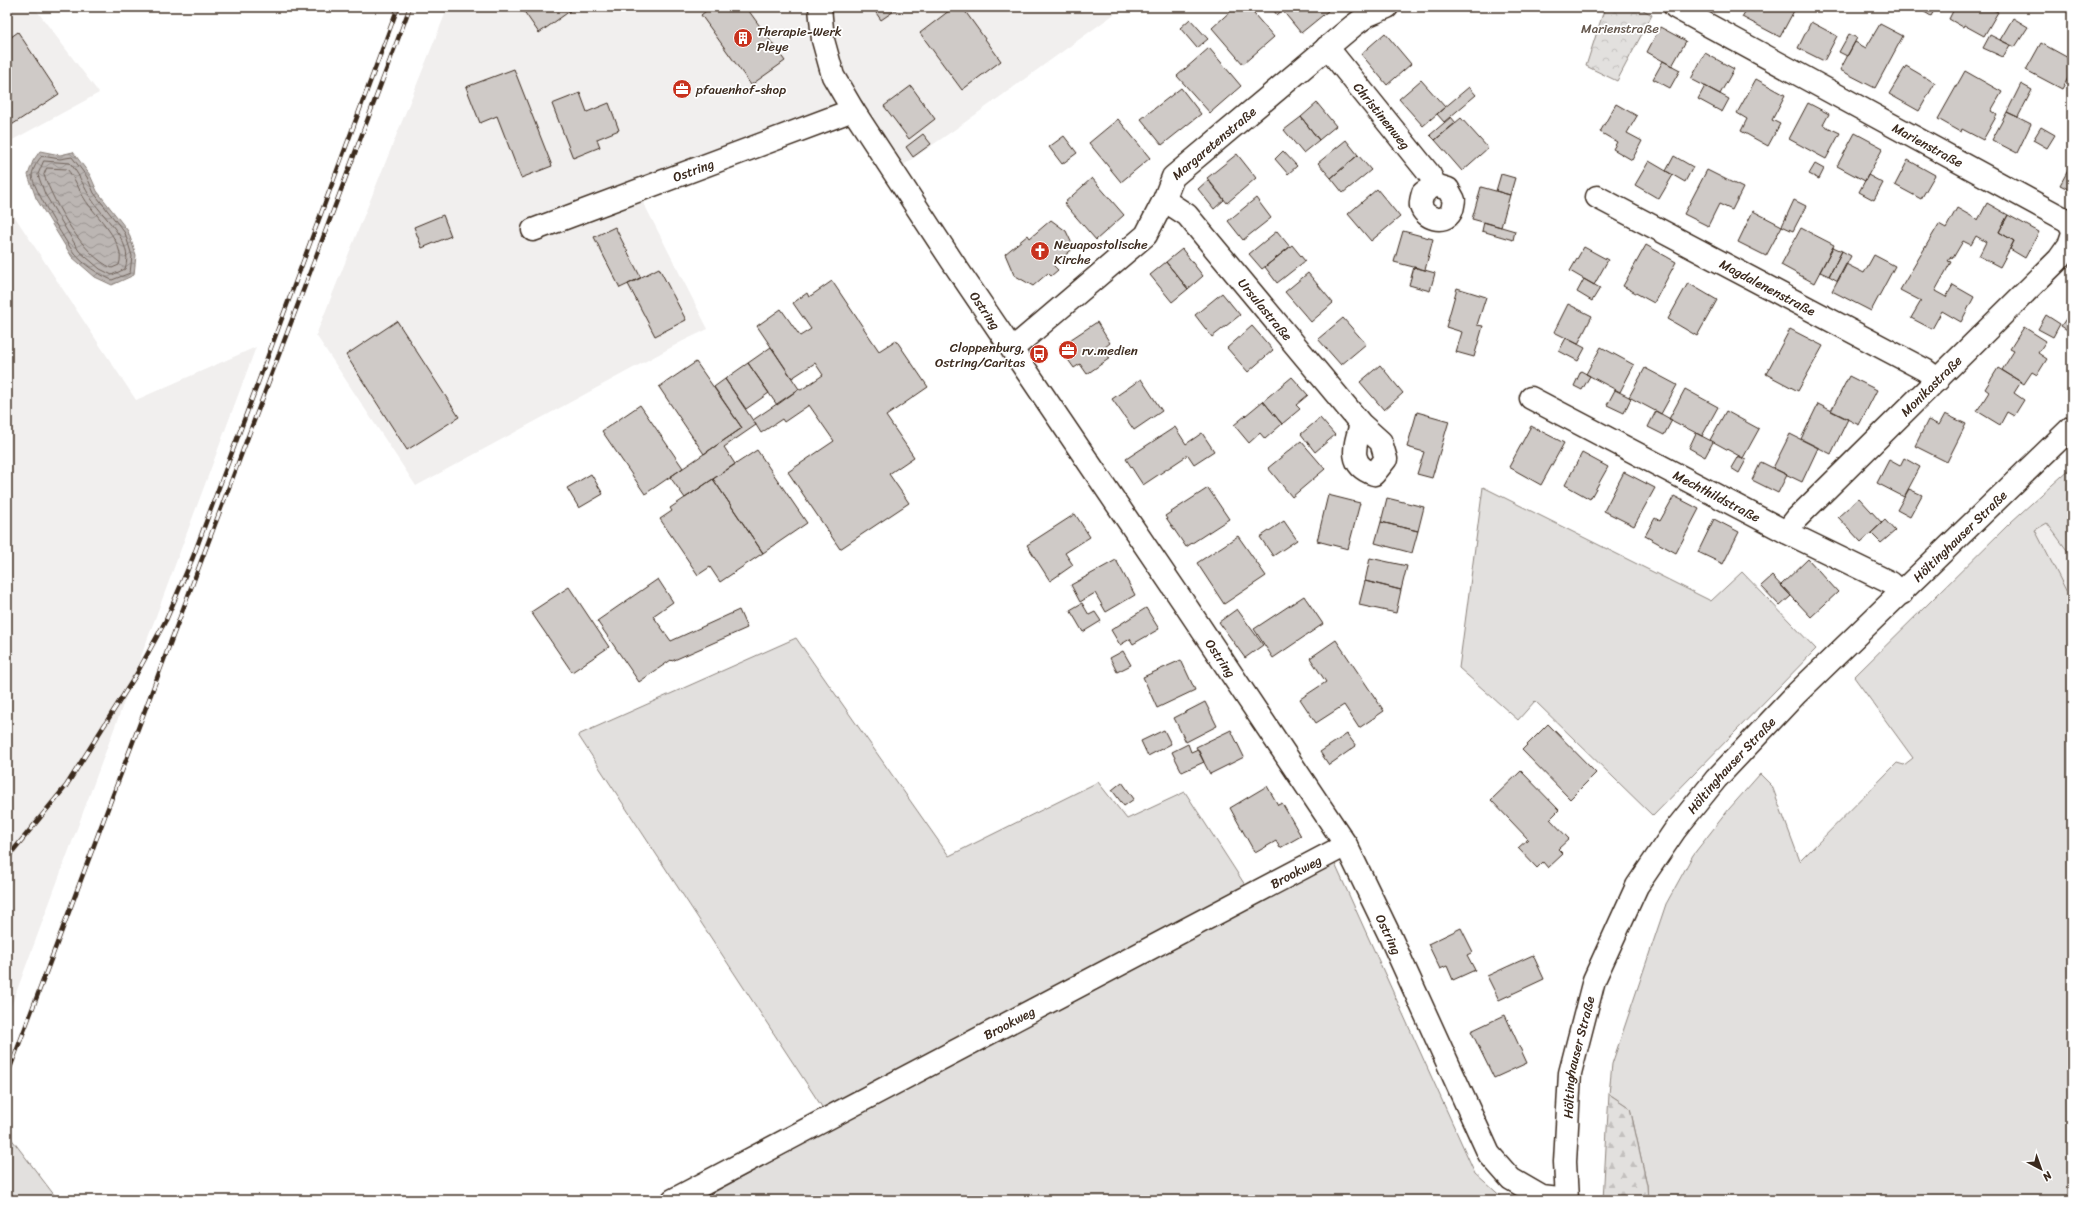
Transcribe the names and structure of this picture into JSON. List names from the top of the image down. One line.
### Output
{"streets":{"street":["Christinenweg","Margaretenstraße","Marienstraße","Ostring","Magdalenenstraße","Ursulastraße","Monikastraße","Mechthildstraße","Höltinghauser Straße","Brookweg"]},"crossings":[["Christinenweg","Margaretenstraße"],["Margaretenstraße","Ostring"],["Margaretenstraße","Ursulastraße"],["Ostring","Höltinghauser Straße"],["Ostring","Brookweg"],["Magdalenenstraße","Monikastraße"],["Monikastraße","Mechthildstraße"],["Mechthildstraße","Höltinghauser Straße"]],"parks":["Marienstraße"],"places":{"building":["Therapie-Werk Pleye"],"office":["pfauenhof-shop","rv.medien"],"church":["Neuapostolische Kirche"],"bus stop":["Cloppenburg, Ostring/Caritas"]},"north":"bottom right"}
